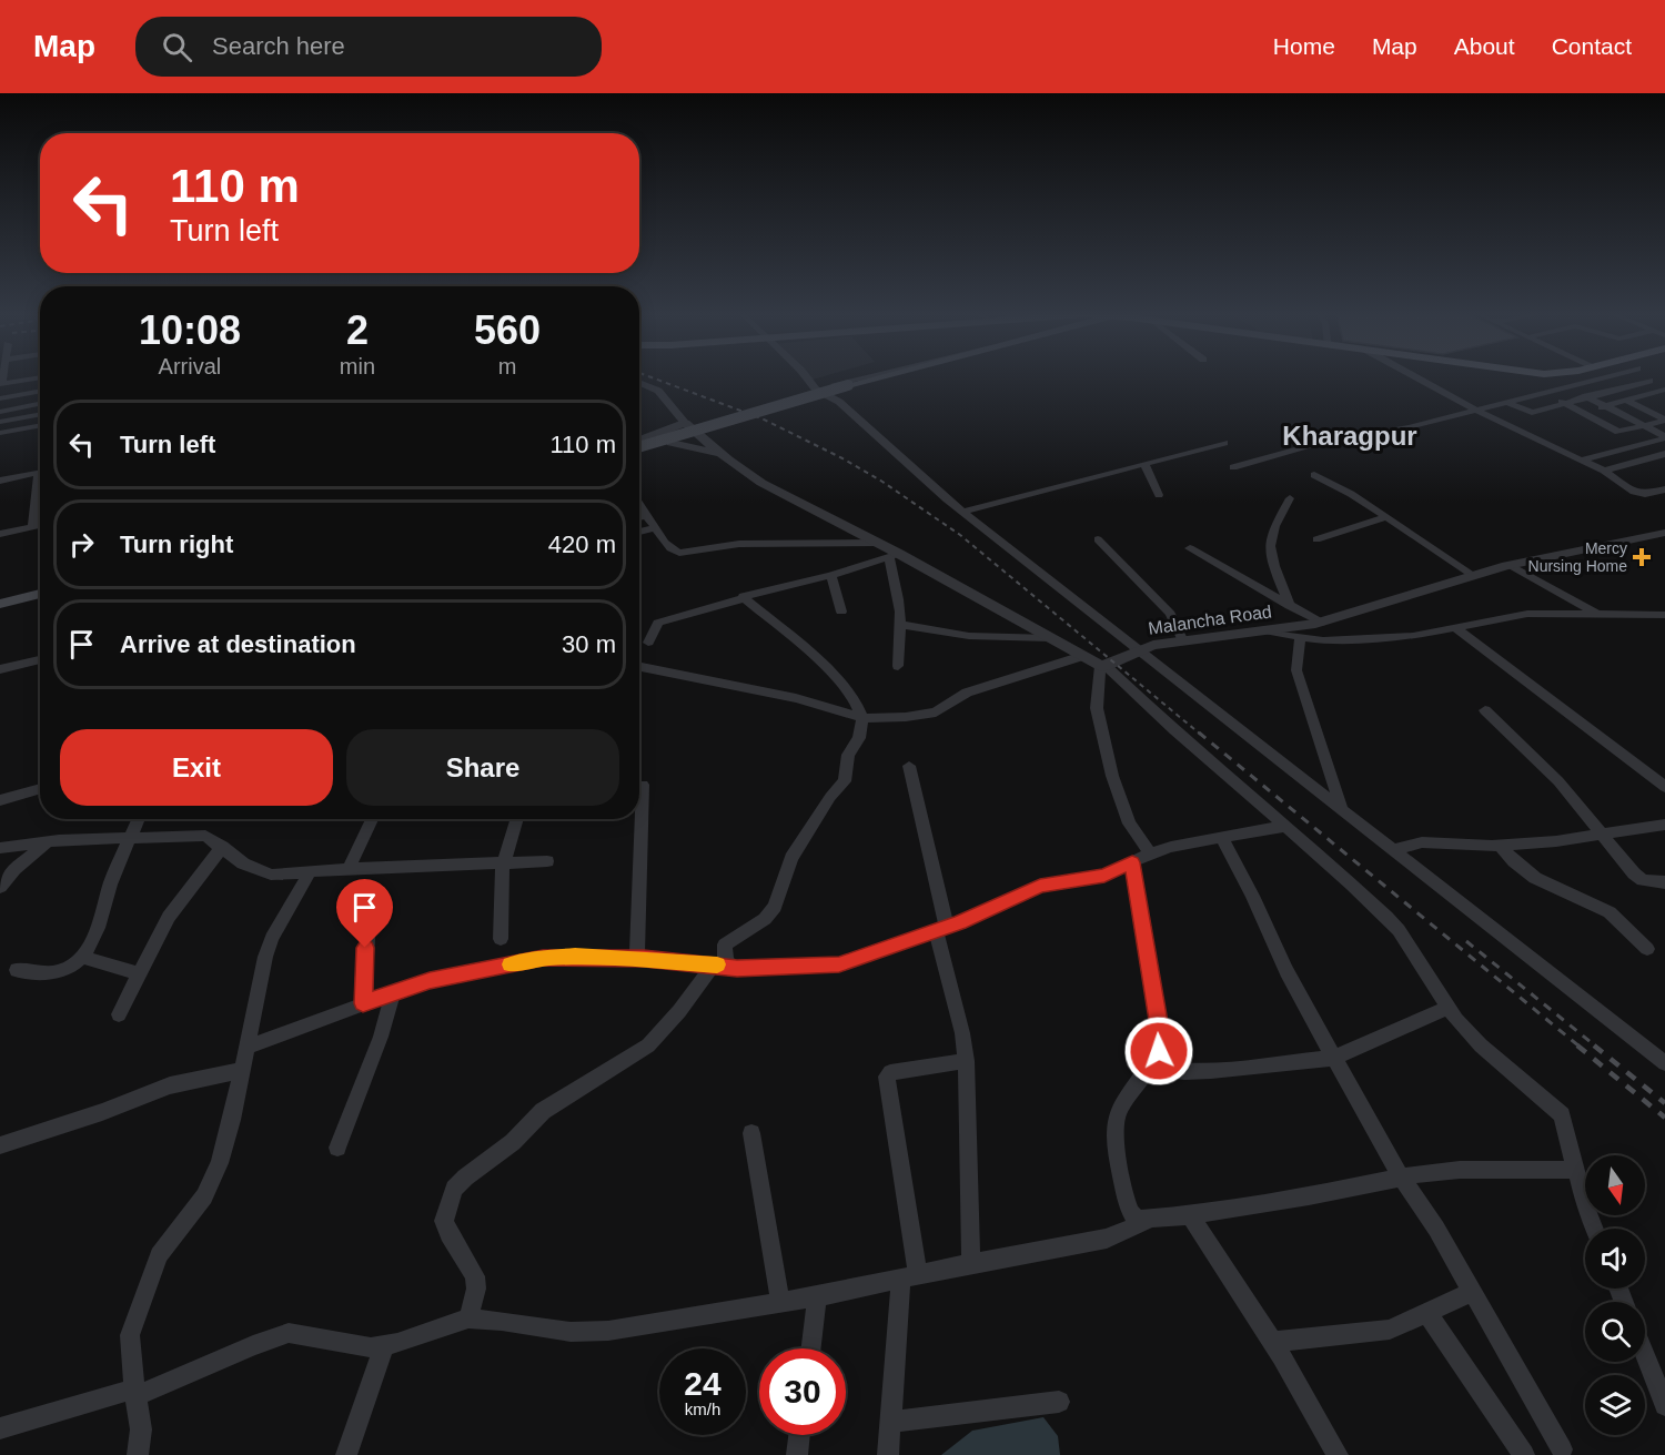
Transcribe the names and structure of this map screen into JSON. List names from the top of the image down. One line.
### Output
{"streets":{"street":["Malancha Road"]},"districts":["Kharagpur"],"places":{"health":["Mercy Nursing Home"]},"north":"bottom","page":{"header":"Map","search":"Search here","nav":["Home","Map","About","Contact"],"turn":["110 m","Turn left"],"eta":["10:08","Arrival","2","min","560","m"],"list":[{"name":"Turn left","value":"110 m"},{"name":"Turn right","value":"420 m"},{"name":"Arrive at destination","value":"30 m"}],"buttons":["Exit","Share"],"speed":"24 km/h","limit":"30"}}
